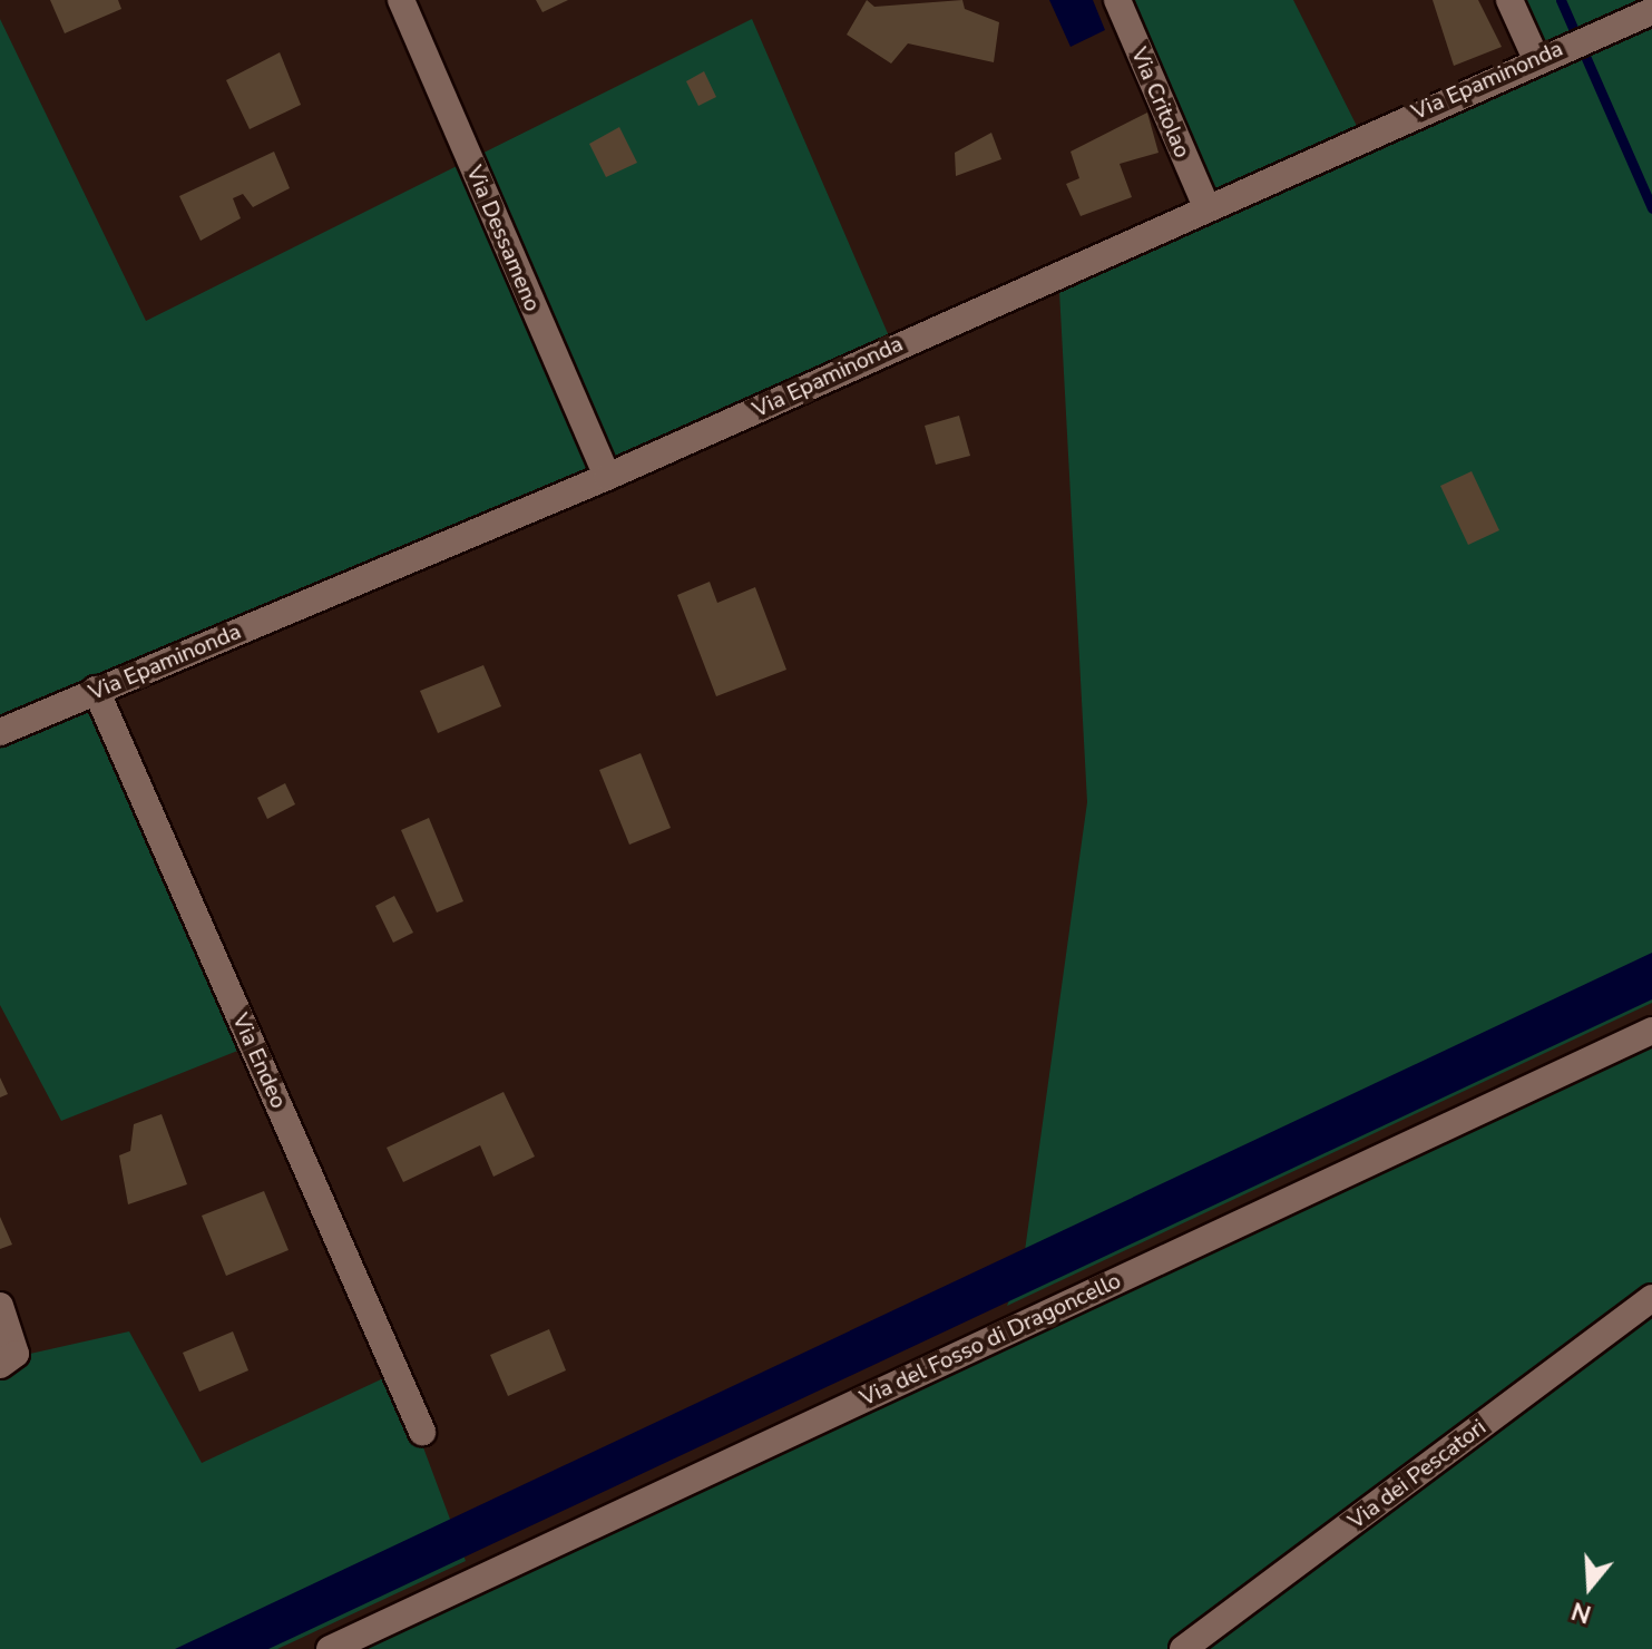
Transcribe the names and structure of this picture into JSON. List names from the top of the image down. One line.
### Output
{"streets":{"street":["Via Epaminonda","Via Critolao","Via Dessameno","Via Endeo","Via del Fosso di Dragoncello","Via dei Pescatori"]},"crossings":[["Via Epaminonda","Via Critolao"],["Via Epaminonda","Via Dessameno"],["Via Epaminonda","Via Endeo"]],"north":"bottom"}
